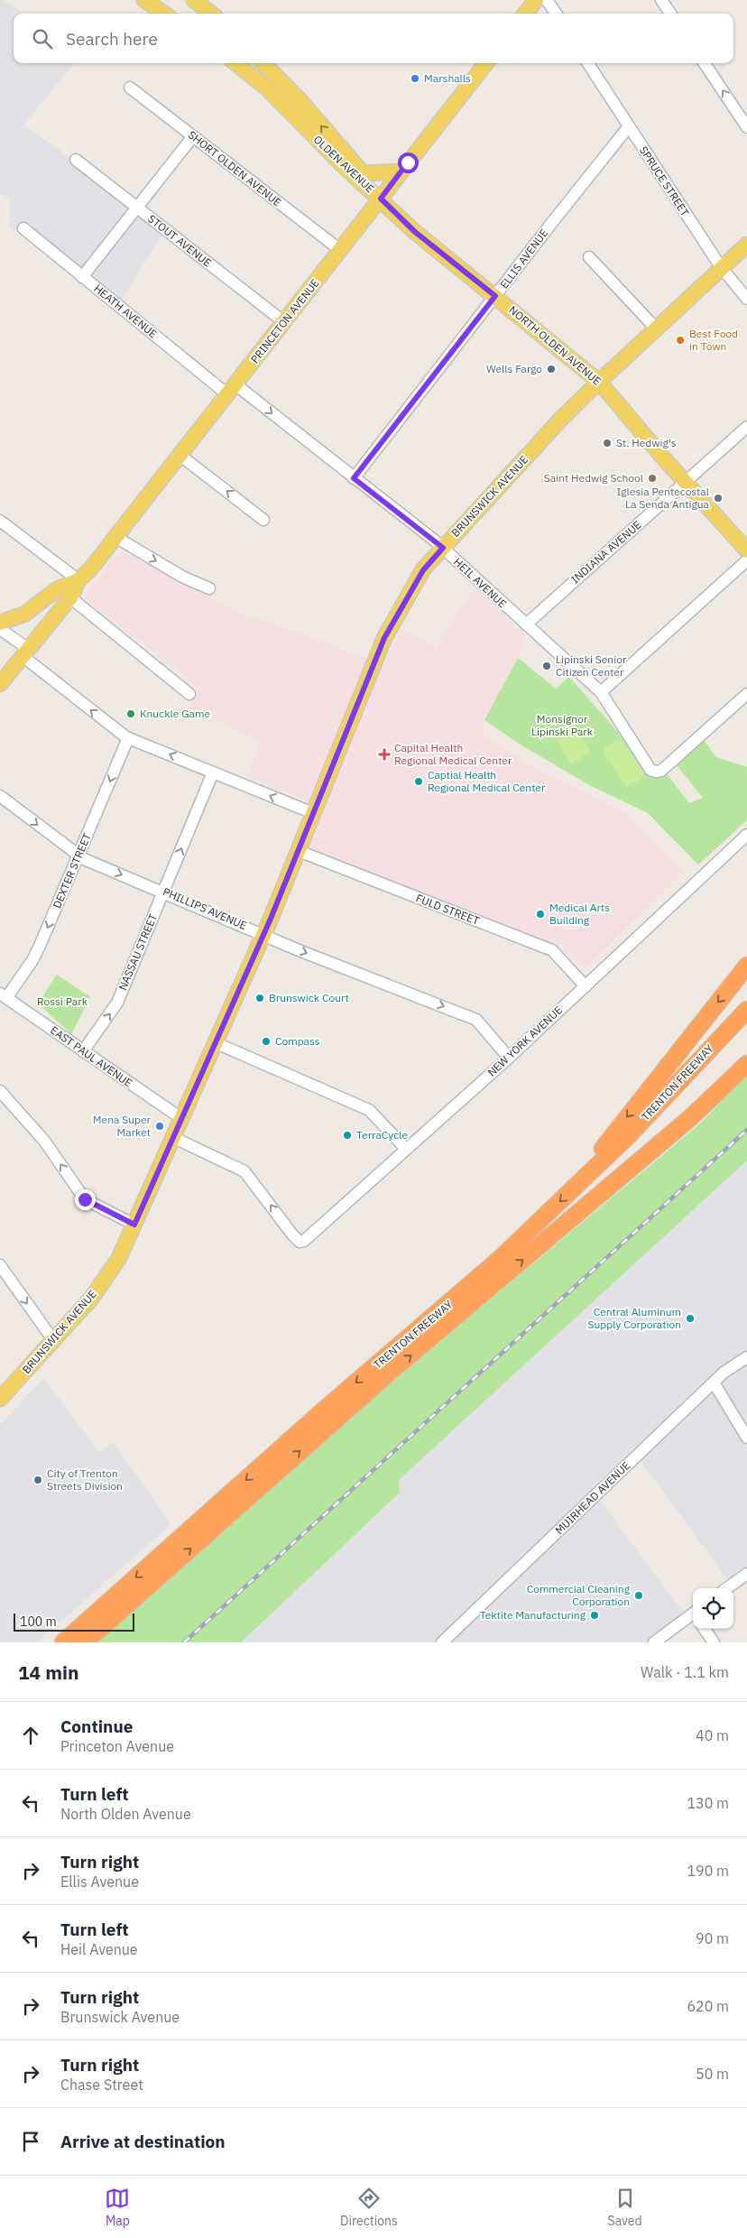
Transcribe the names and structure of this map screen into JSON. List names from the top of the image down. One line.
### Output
{"streets":{"highway":["TRENTON FREEWAY"],"main road":["OLDEN AVENUE","PRINCETON AVENUE","NORTH OLDEN AVENUE","BRUNSWICK AVENUE"],"street":["SHORT OLDEN AVENUE","SPRUCE STREET","STOUT AVENUE","ELLIS AVENUE","HEATH AVENUE","INDIANA AVENUE","HEIL AVENUE","DEXTER STREET","PHILLIPS AVENUE","FULD STREET","NASSAU STREET","NEW YORK AVENUE","EAST PAUL AVENUE","MUIRHEAD AVENUE"]},"crossings":[["OLDEN AVENUE","PRINCETON AVENUE"],["OLDEN AVENUE","NORTH OLDEN AVENUE"],["SHORT OLDEN AVENUE","PRINCETON AVENUE"],["SPRUCE STREET","ELLIS AVENUE"],["SPRUCE STREET","BRUNSWICK AVENUE"],["STOUT AVENUE","PRINCETON AVENUE"],["ELLIS AVENUE","NORTH OLDEN AVENUE"],["ELLIS AVENUE","HEIL AVENUE"],["HEATH AVENUE","PRINCETON AVENUE"],["HEATH AVENUE","HEIL AVENUE"],["PRINCETON AVENUE","NORTH OLDEN AVENUE"],["PRINCETON AVENUE","HEIL AVENUE"],["NORTH OLDEN AVENUE","BRUNSWICK AVENUE"],["NORTH OLDEN AVENUE","INDIANA AVENUE"],["BRUNSWICK AVENUE","HEIL AVENUE"],["BRUNSWICK AVENUE","PHILLIPS AVENUE"],["BRUNSWICK AVENUE","FULD STREET"],["BRUNSWICK AVENUE","NEW YORK AVENUE"],["BRUNSWICK AVENUE","EAST PAUL AVENUE"],["INDIANA AVENUE","HEIL AVENUE"],["DEXTER STREET","PHILLIPS AVENUE"],["DEXTER STREET","EAST PAUL AVENUE"],["PHILLIPS AVENUE","NASSAU STREET"],["PHILLIPS AVENUE","NEW YORK AVENUE"],["FULD STREET","NEW YORK AVENUE"],["NASSAU STREET","EAST PAUL AVENUE"]],"one_way":["DEXTER STREET","PHILLIPS AVENUE","NASSAU STREET"],"parks":["Monsignor Lipinski Park","Rossi Park"],"places":{"other":["Marshalls","Best Food in Town","Wells Fargo","St. Hedwig's","Saint Hedwig School","Iglesia Pentecostal La Senda Antigua","Lipinski Senior Citizen Center","Knuckle Game","Captial Health Regional Medical Center","Medical Arts Building","Brunswick Court","Compass","Mena Super Market","TerraCycle","Central Aluminum Supply Corporation","City of Trenton Streets Division","Commercial Cleaning Corporation","Tektite Manufacturing"],"health":["Capital Health Regional Medical Center"]},"scale_bar":"100 m","page":{"search":"Search here","scale":"100 m","heading":["14 min","Walk · 1.1 km"],"list":[["Continue","Princeton Avenue","40 m"],["Turn left","North Olden Avenue","130 m"],["Turn right","Ellis Avenue","190 m"],["Turn left","Heil Avenue","90 m"],["Turn right","Brunswick Avenue","620 m"],["Turn right","Chase Street","50 m"],"Arrive at destination"],"nav":["Map","Directions","Saved"]}}
